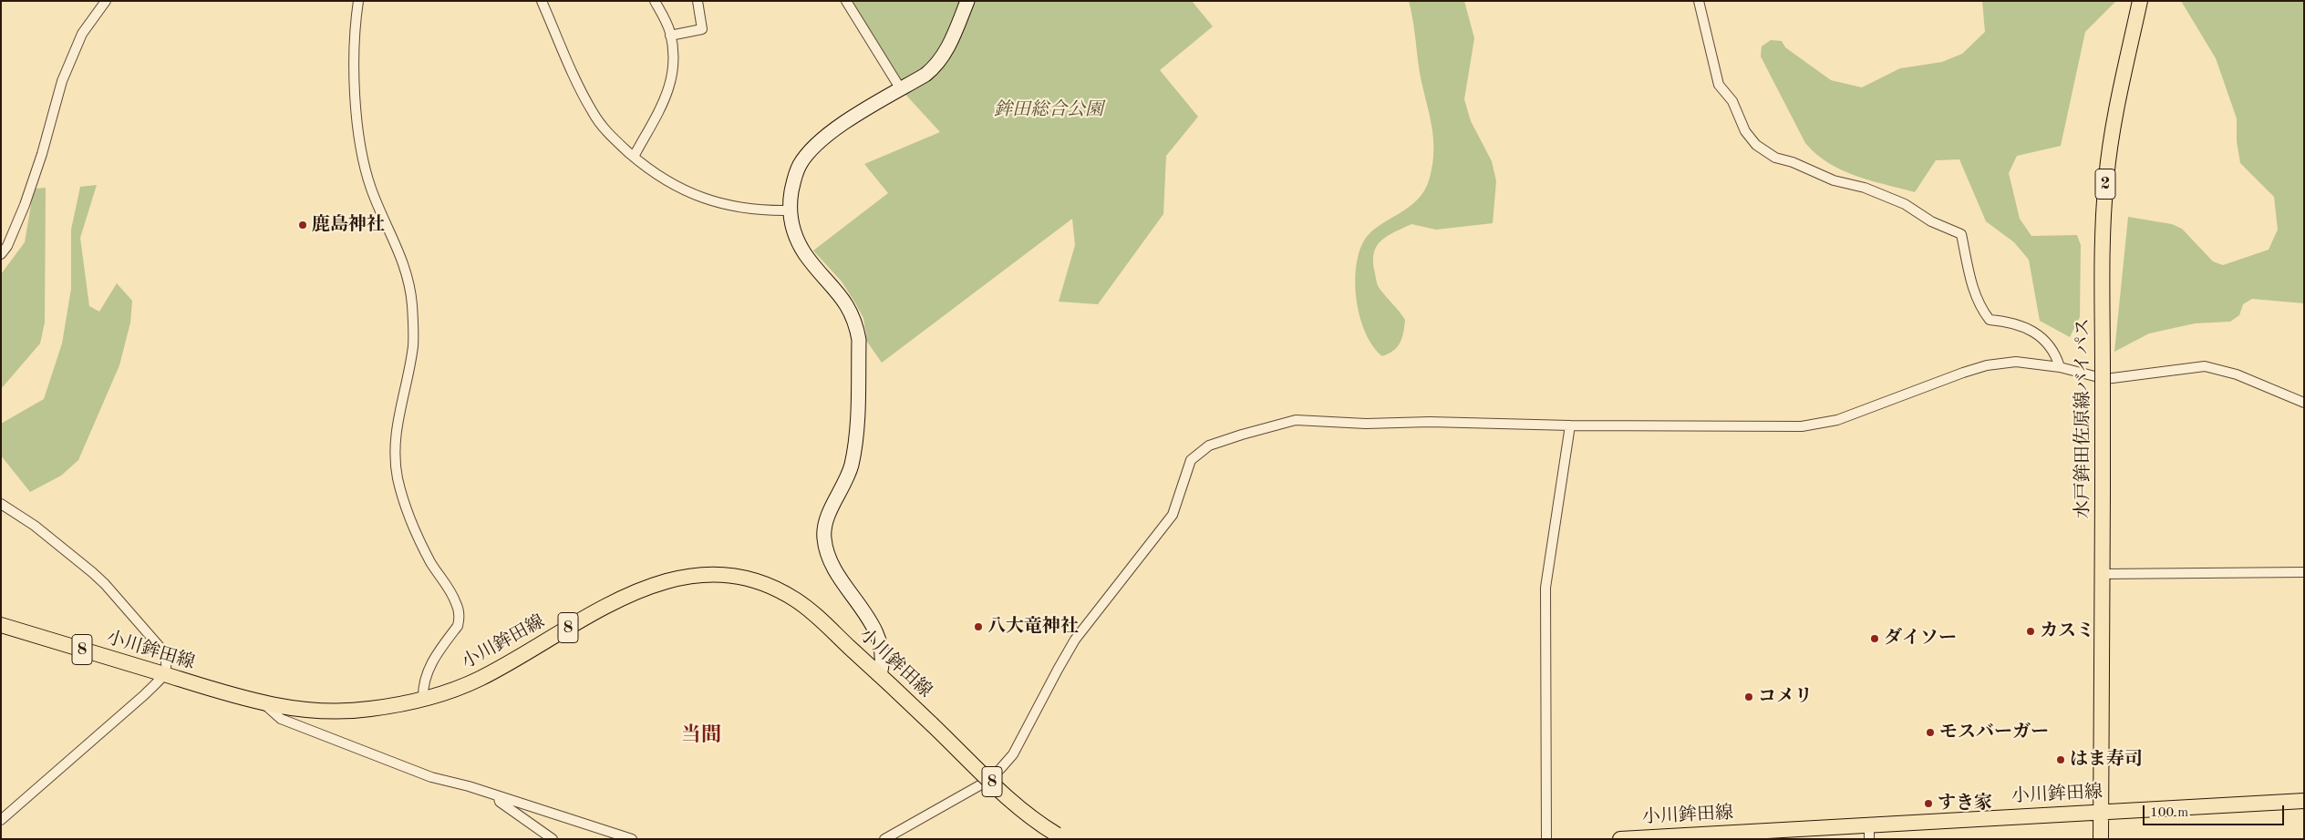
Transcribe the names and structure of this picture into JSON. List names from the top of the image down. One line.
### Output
{"streets":{"main road":["2","水戸鉾田佐原線バイパス","8","小川鉾田線"]},"crossings":[["水戸鉾田佐原線バイパス","小川鉾田線"]],"districts":["当間"],"parks":["鉾田総合公園"],"places":["鹿島神社","八大竜神社","カスミ","ダイソー","コメリ","モスバーガー","はま寿司","すき家"],"scale_bar":"100 m"}
